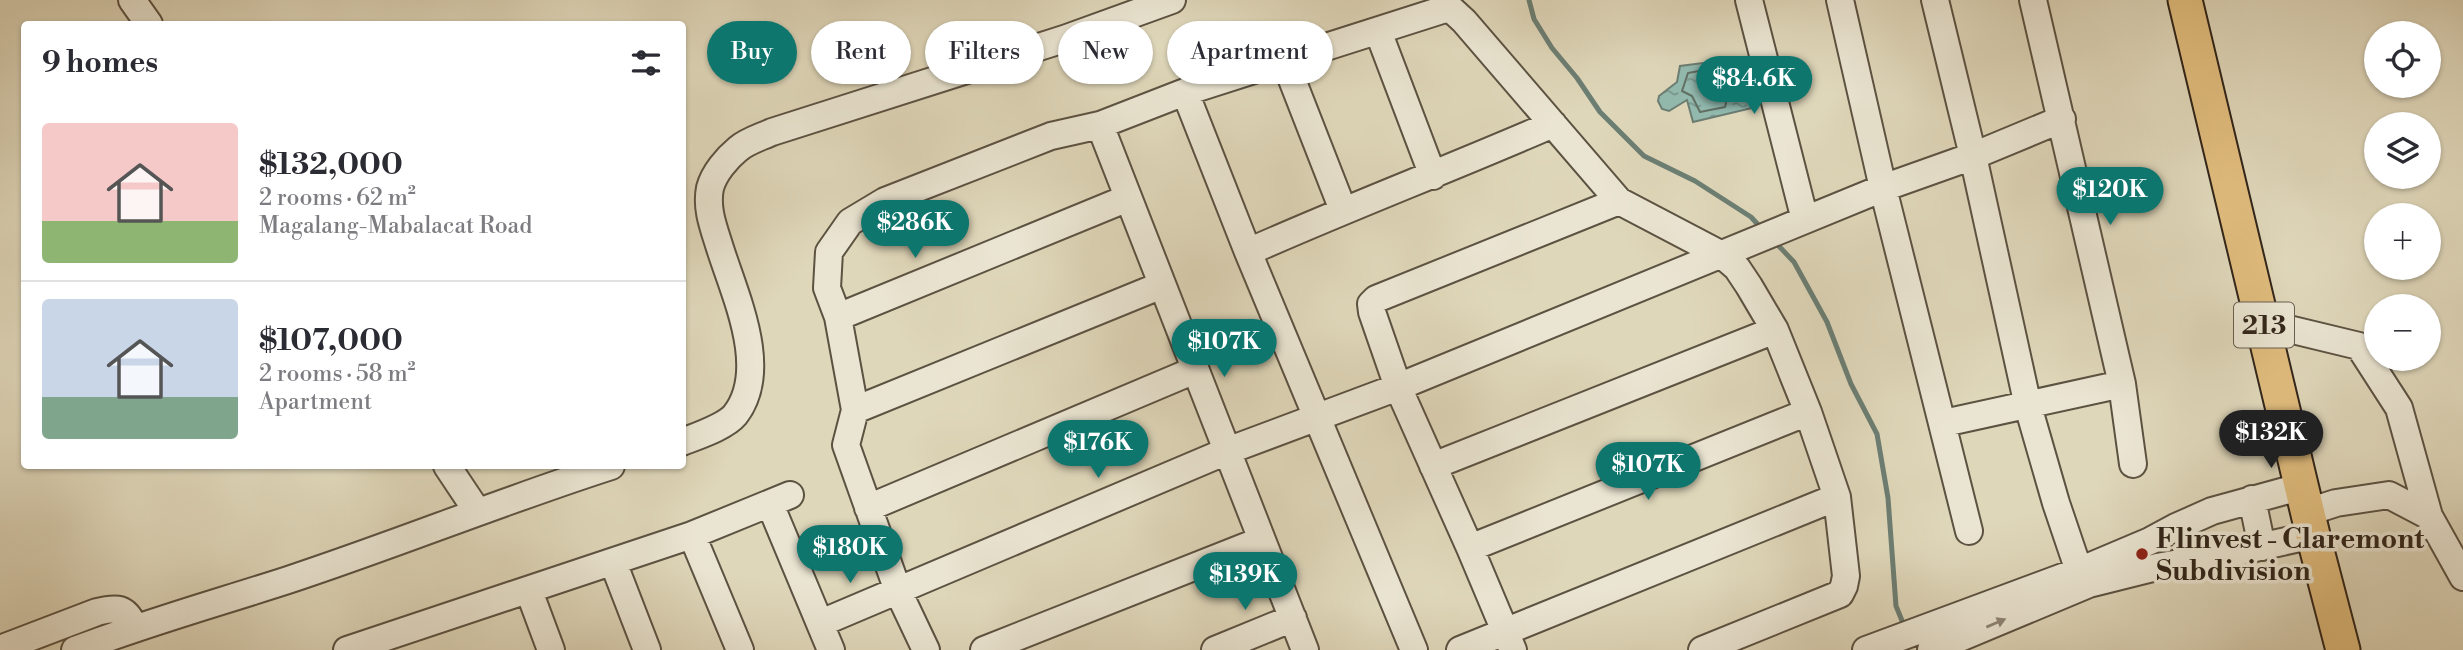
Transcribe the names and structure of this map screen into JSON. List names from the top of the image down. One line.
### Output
{"streets":{"main road":["213"]},"places":["Flinvest - Claremont Subdivision"],"page":{"map_buttons":["+","−"],"chip":["Buy","Rent","Filters","New","Apartment"],"heading":"9 homes","price":["$84.6K","$120K","$286K","$107K","$132K","$176K","$107K","$180K","$139K"],"list":[{"name":"$132,000","note":"2 rooms · 62 m² · Magalang-Mabalacat Road"},{"name":"$107,000","note":"2 rooms · 58 m² · Apartment"}]}}
